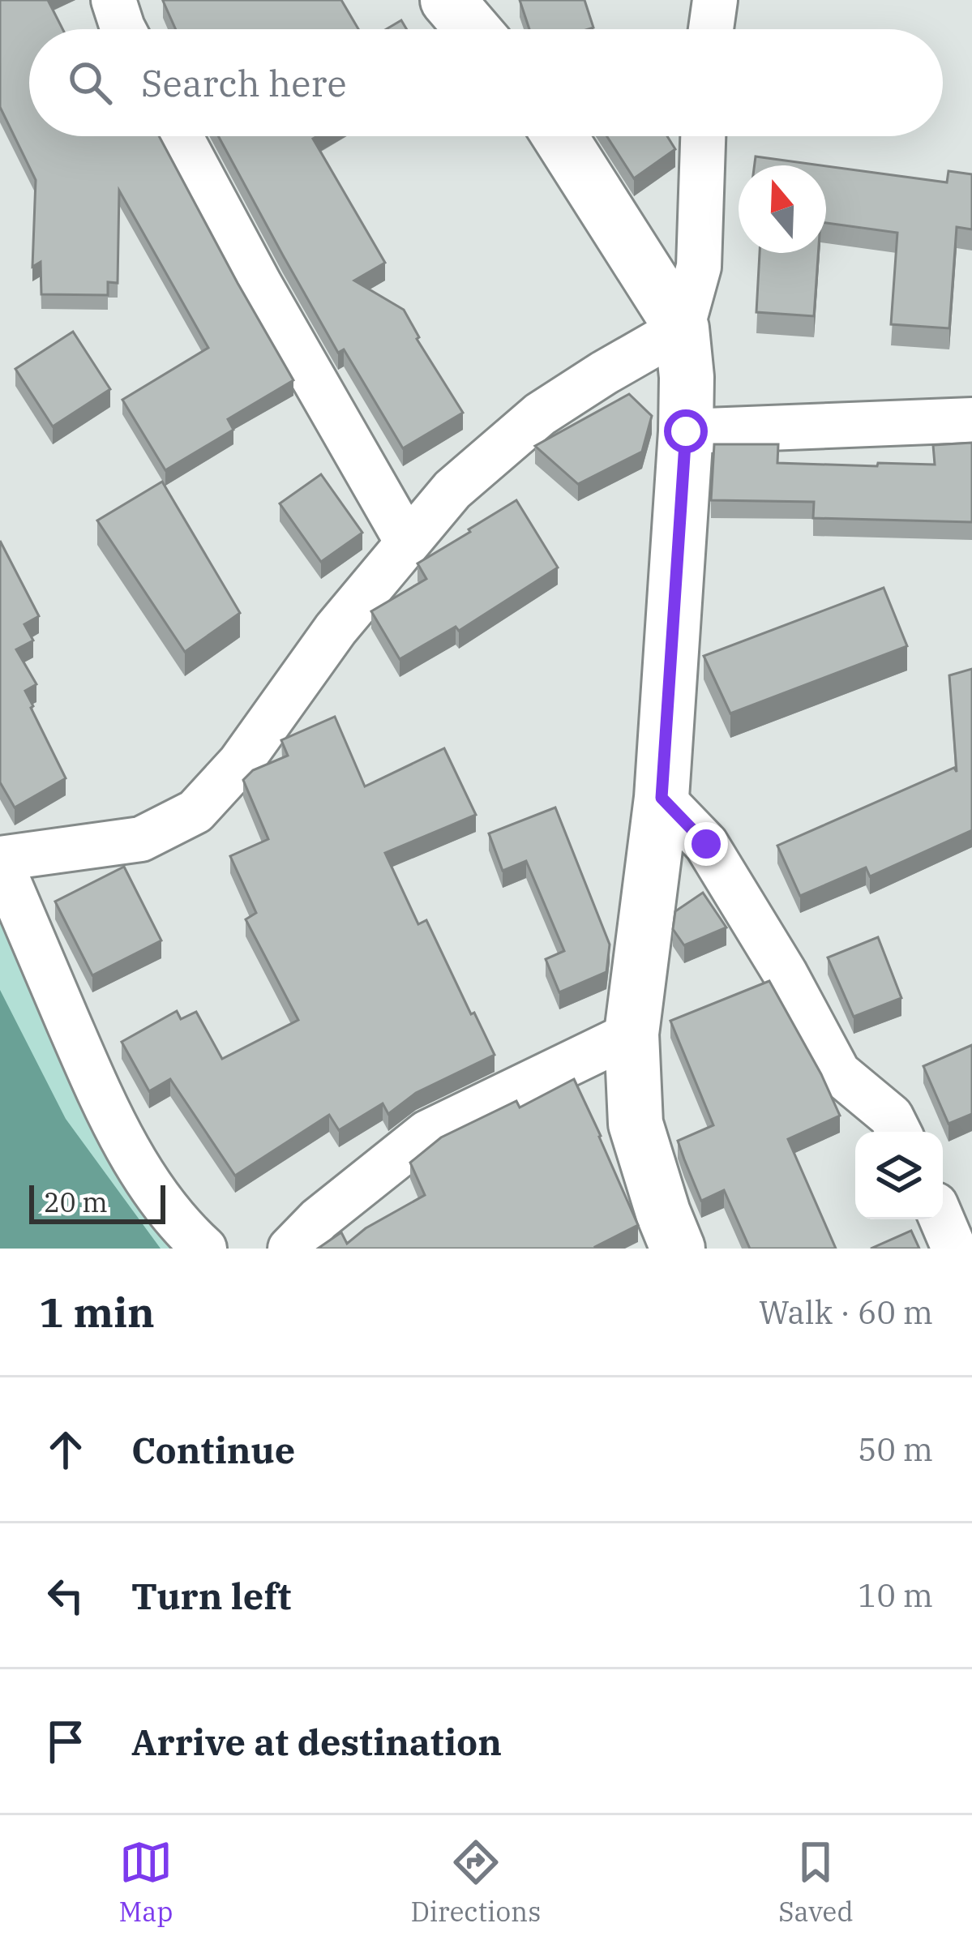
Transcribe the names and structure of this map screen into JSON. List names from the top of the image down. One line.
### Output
{"scale_bar":"20 m","north":"top","page":{"search":"Search here","scale":"20 m","heading":["1 min","Walk · 60 m"],"list":[["Continue","50 m"],["Turn left","10 m"],"Arrive at destination"],"nav":["Map","Directions","Saved"]}}
